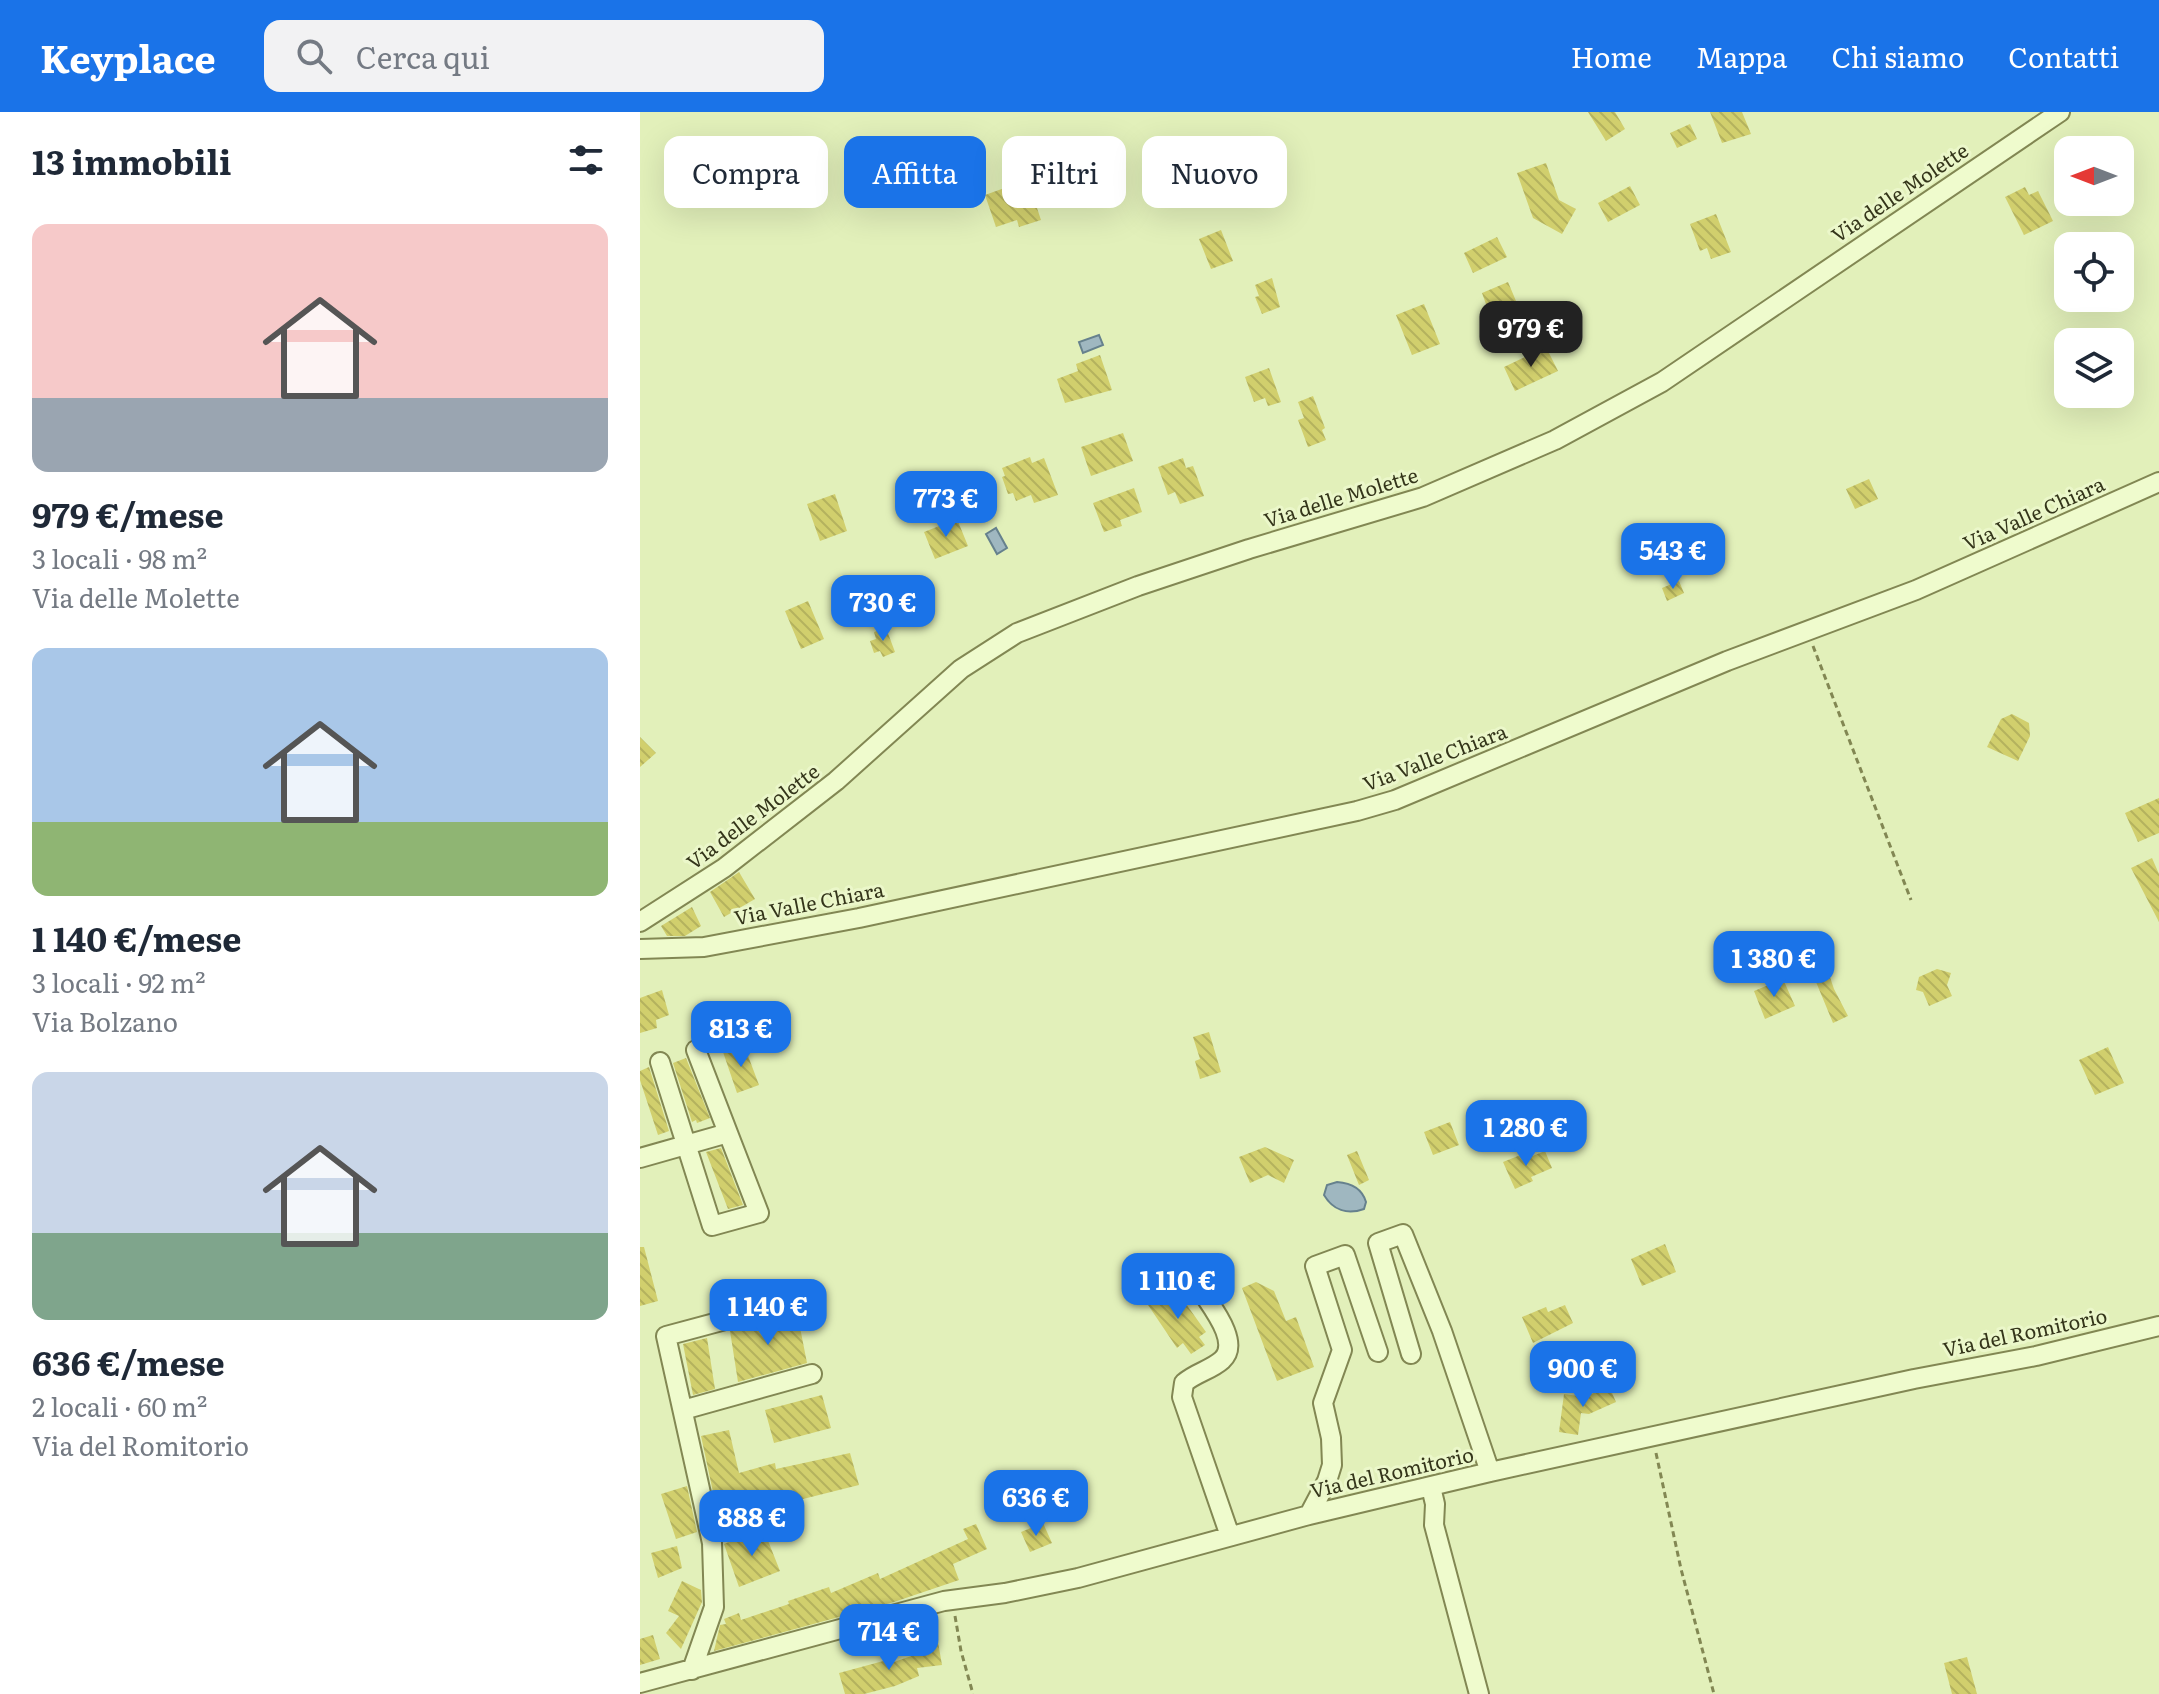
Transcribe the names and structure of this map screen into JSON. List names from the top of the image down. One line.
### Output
{"streets":{"street":["Via delle Molette","Via Valle Chiara","Via del Romitorio"]},"north":"left","page":{"header":"Keyplace","search":"Cerca qui","nav":["Home","Mappa","Chi siamo","Contatti"],"heading":"13 immobili","chip":["Compra","Affitta","Filtri","Nuovo"],"list":[{"name":"979 €/mese","note":"3 locali · 98 m² · Via delle Molette"},{"name":"1 140 €/mese","note":"3 locali · 92 m² · Via Bolzano"},{"name":"636 €/mese","note":"2 locali · 60 m² · Via del Romitorio"}],"price":["979 €","773 €","543 €","730 €","1 380 €","813 €","1 280 €","1 110 €","1 140 €","900 €","636 €","888 €","714 €"]}}
